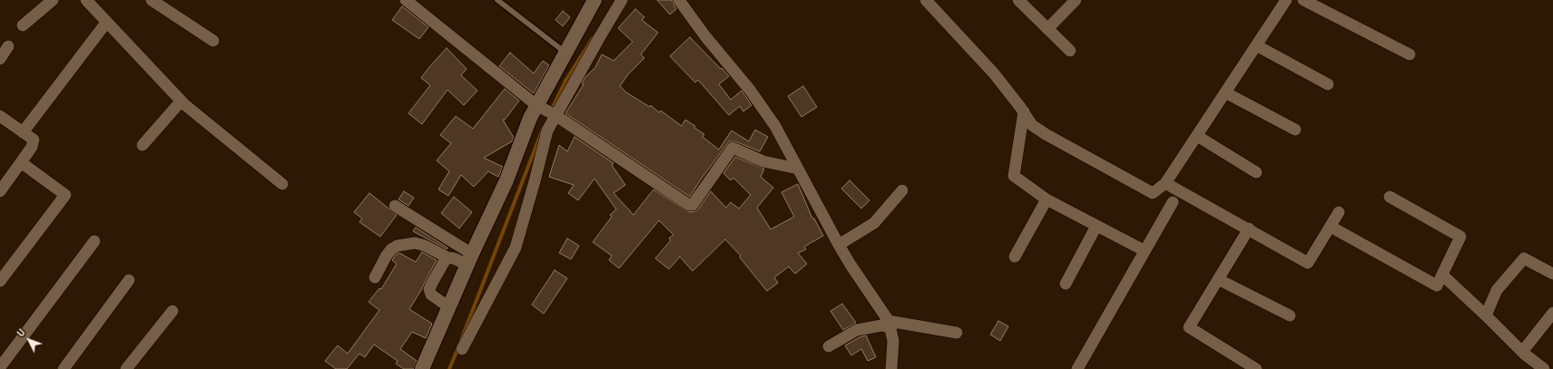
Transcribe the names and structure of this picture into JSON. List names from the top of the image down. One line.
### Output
{"north":"top left"}
